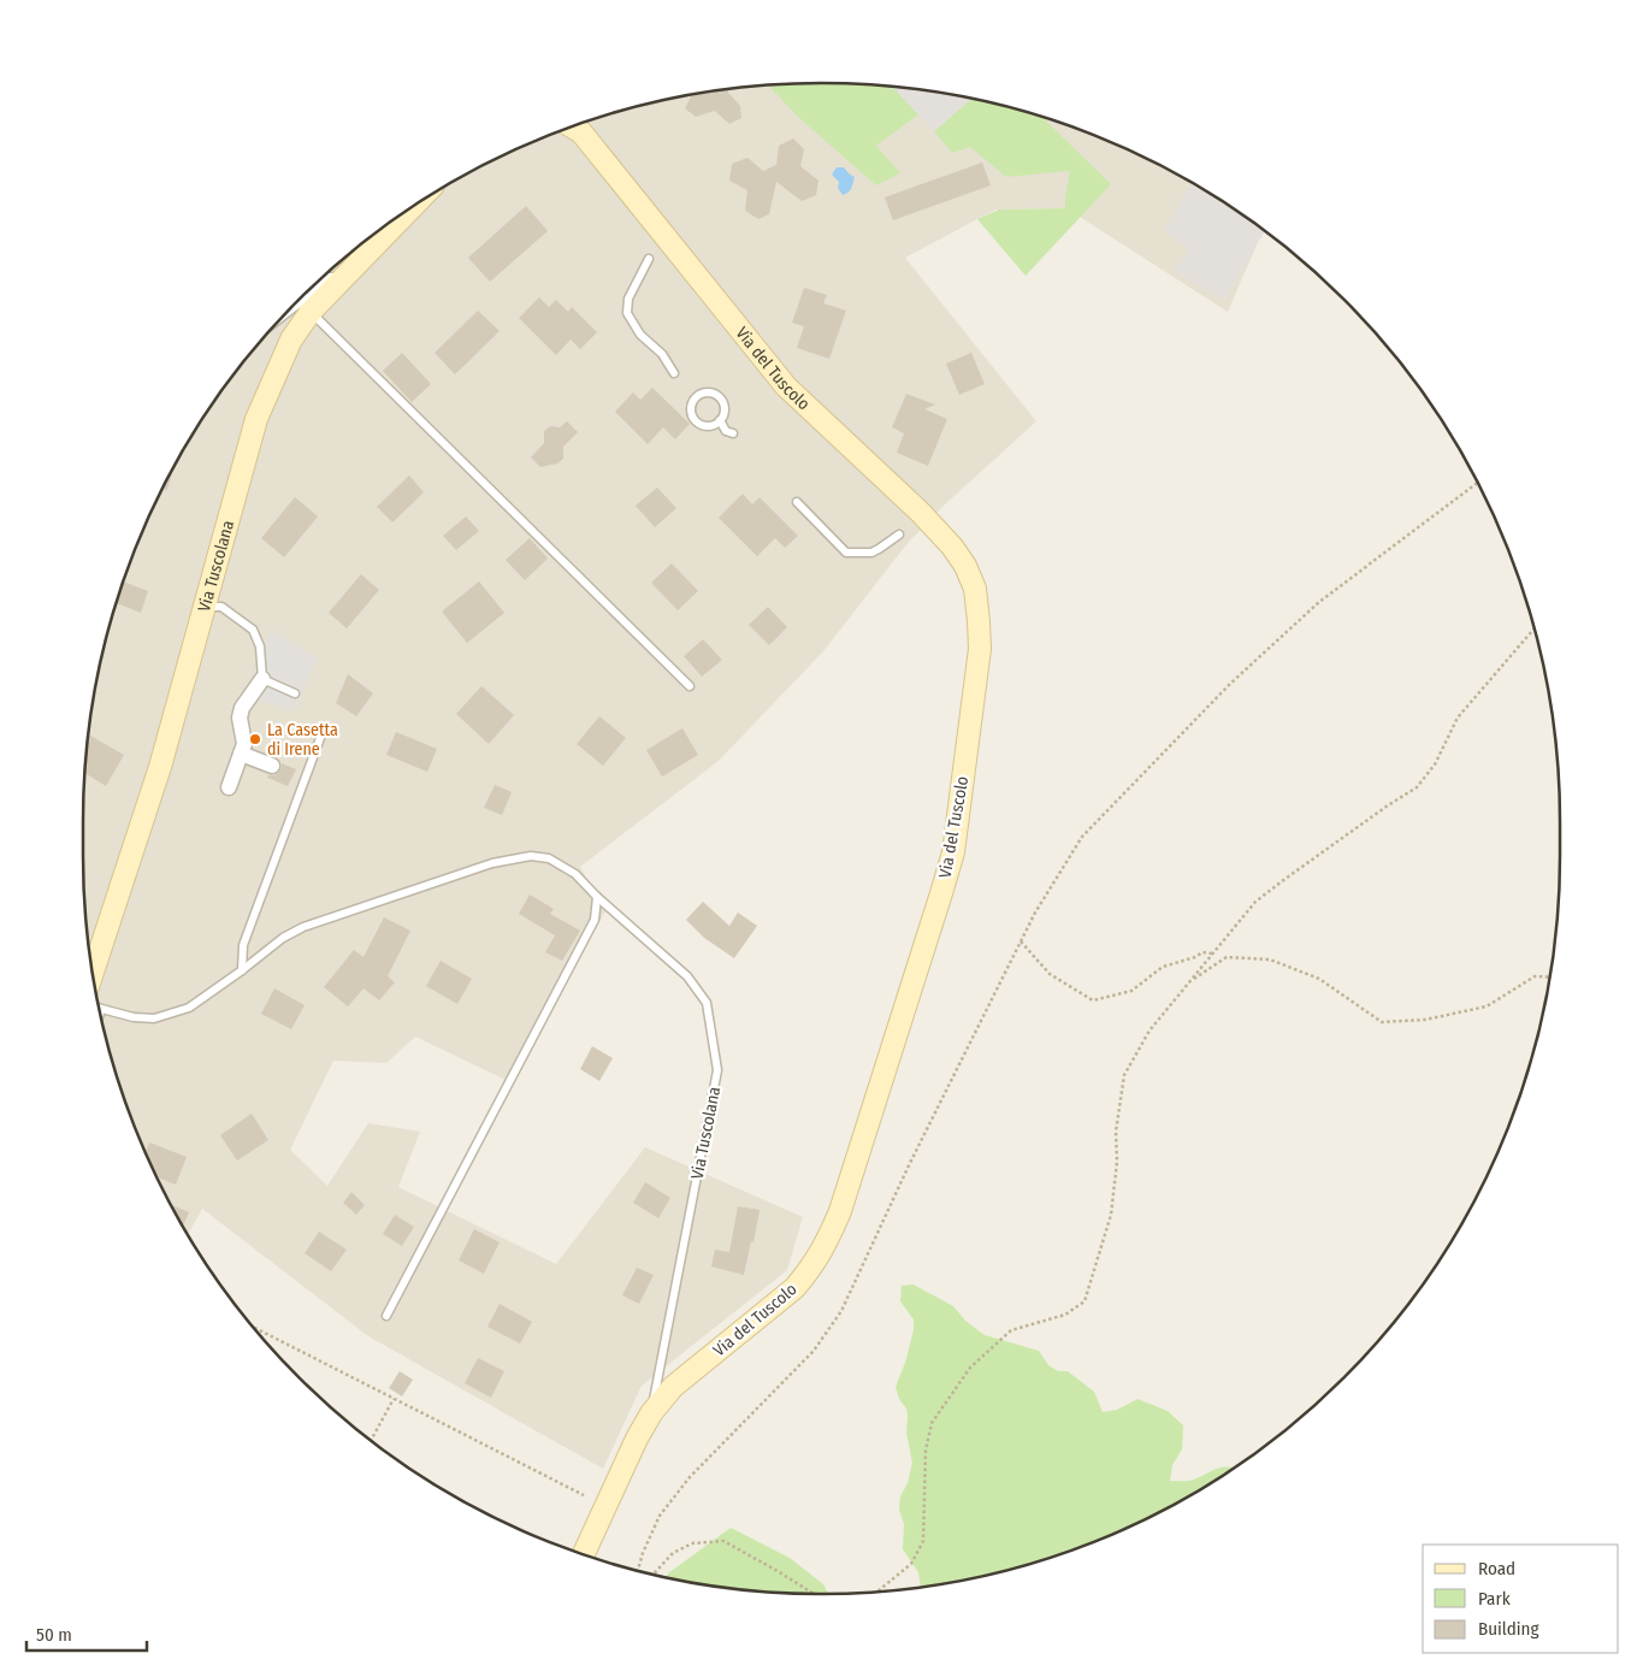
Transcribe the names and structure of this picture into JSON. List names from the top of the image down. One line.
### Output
{"streets":{"street":["Via del Tuscolo","Via Tuscolana"]},"crossings":[["Via del Tuscolo","Via Tuscolana"]],"places":["La Casetta di Irene"],"legend":["Road","Park","Building"],"scale_bar":"50 m"}
